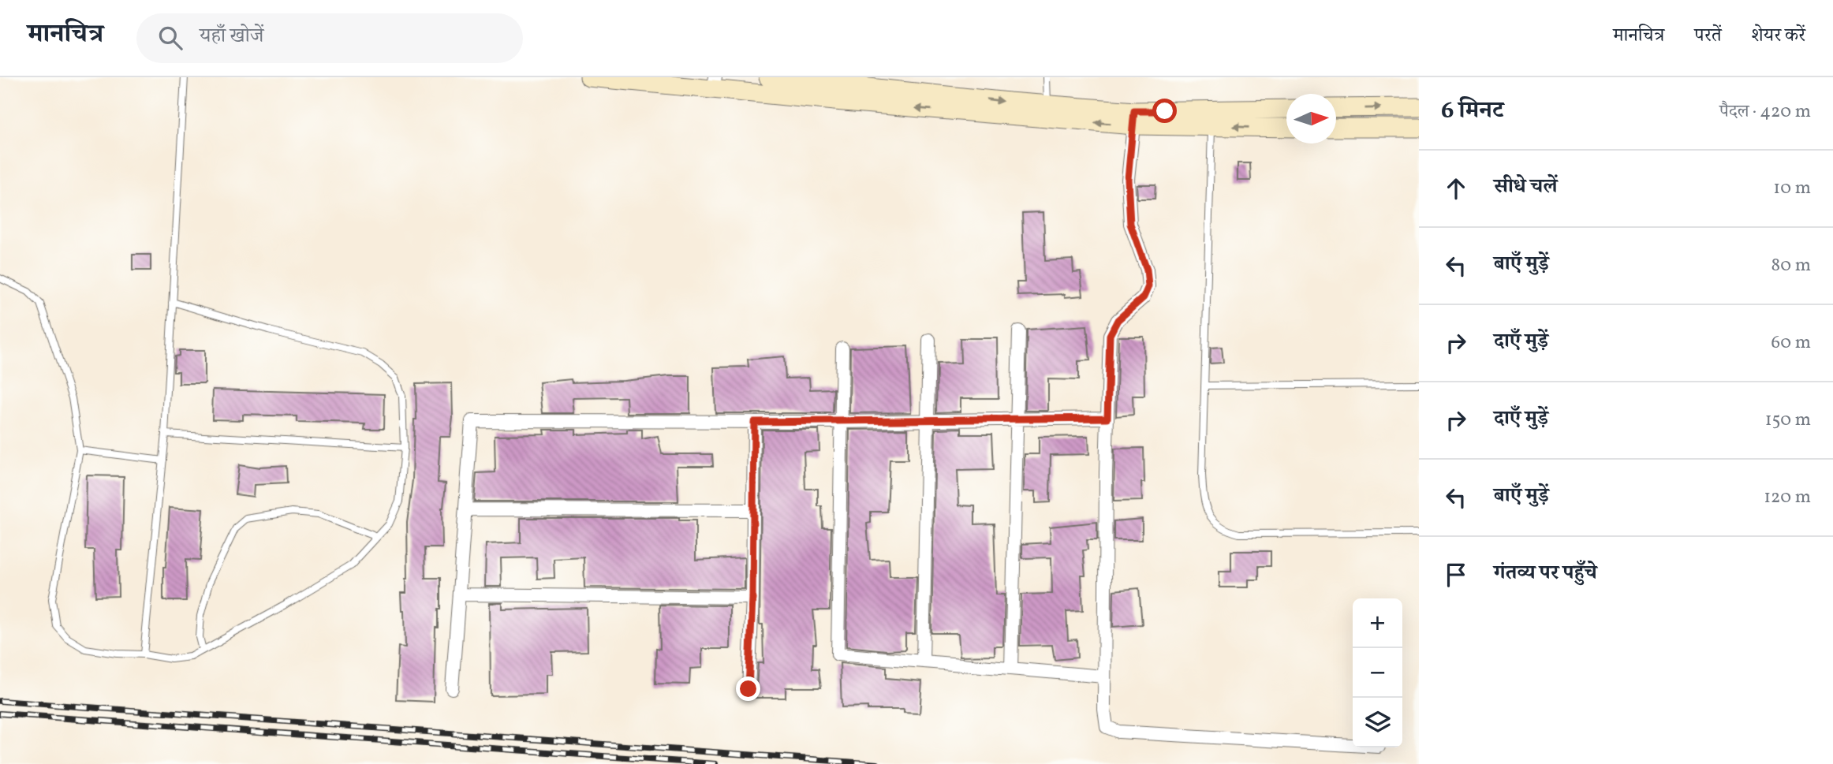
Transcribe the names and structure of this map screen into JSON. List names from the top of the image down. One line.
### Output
{"north":"right","page":{"header":"मानचित्र","search":"यहाँ खोजें","nav":["मानचित्र","परतें","शेयर करें"],"heading":["6 मिनट","पैदल · 420 m"],"list":[["सीधे चलें","10 m"],["बाएँ मुड़ें","80 m"],["दाएँ मुड़ें","60 m"],["दाएँ मुड़ें","150 m"],["बाएँ मुड़ें","120 m"],"गंतव्य पर पहुँचे"],"map_buttons":["+","−"]}}
